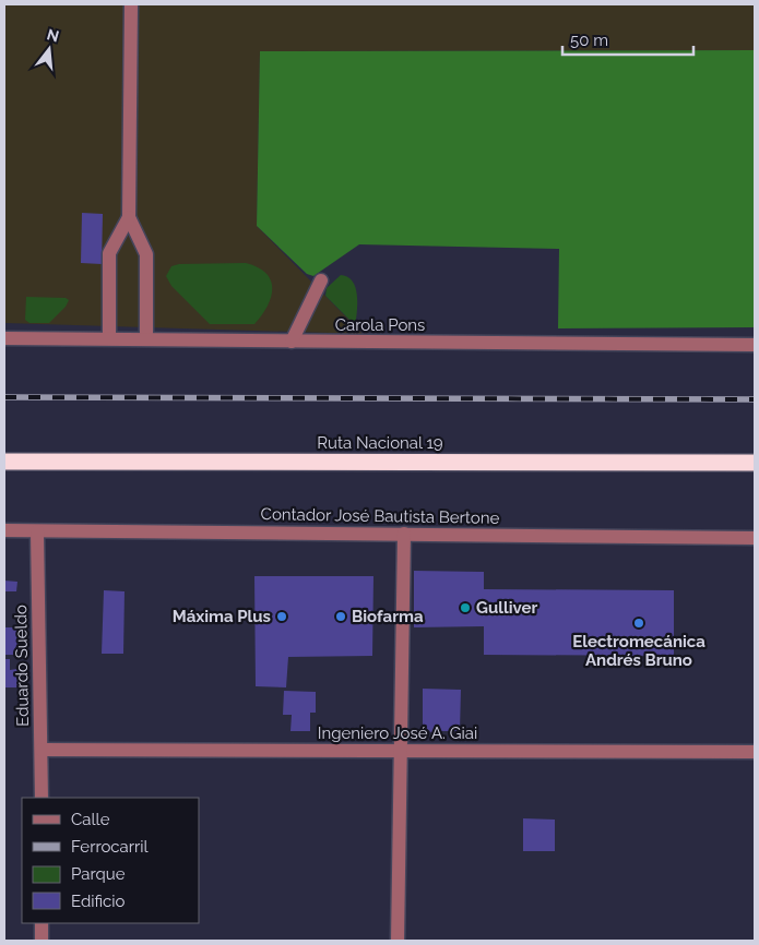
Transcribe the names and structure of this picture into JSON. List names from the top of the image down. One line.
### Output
{"streets":{"highway":["Ruta Nacional 19"],"street":["Carola Pons","Contador José Bautista Bertone","Eduardo Sueldo","Ingeniero José A. Giai"]},"crossings":[["Contador José Bautista Bertone","Eduardo Sueldo"],["Eduardo Sueldo","Ingeniero José A. Giai"]],"places":["Gulliver","Máxima Plus","Biofarma","Electromecánica Andrés Bruno"],"legend":["Calle","Ferrocarril","Parque","Edificio"],"scale_bar":"50 m","north":"top"}
